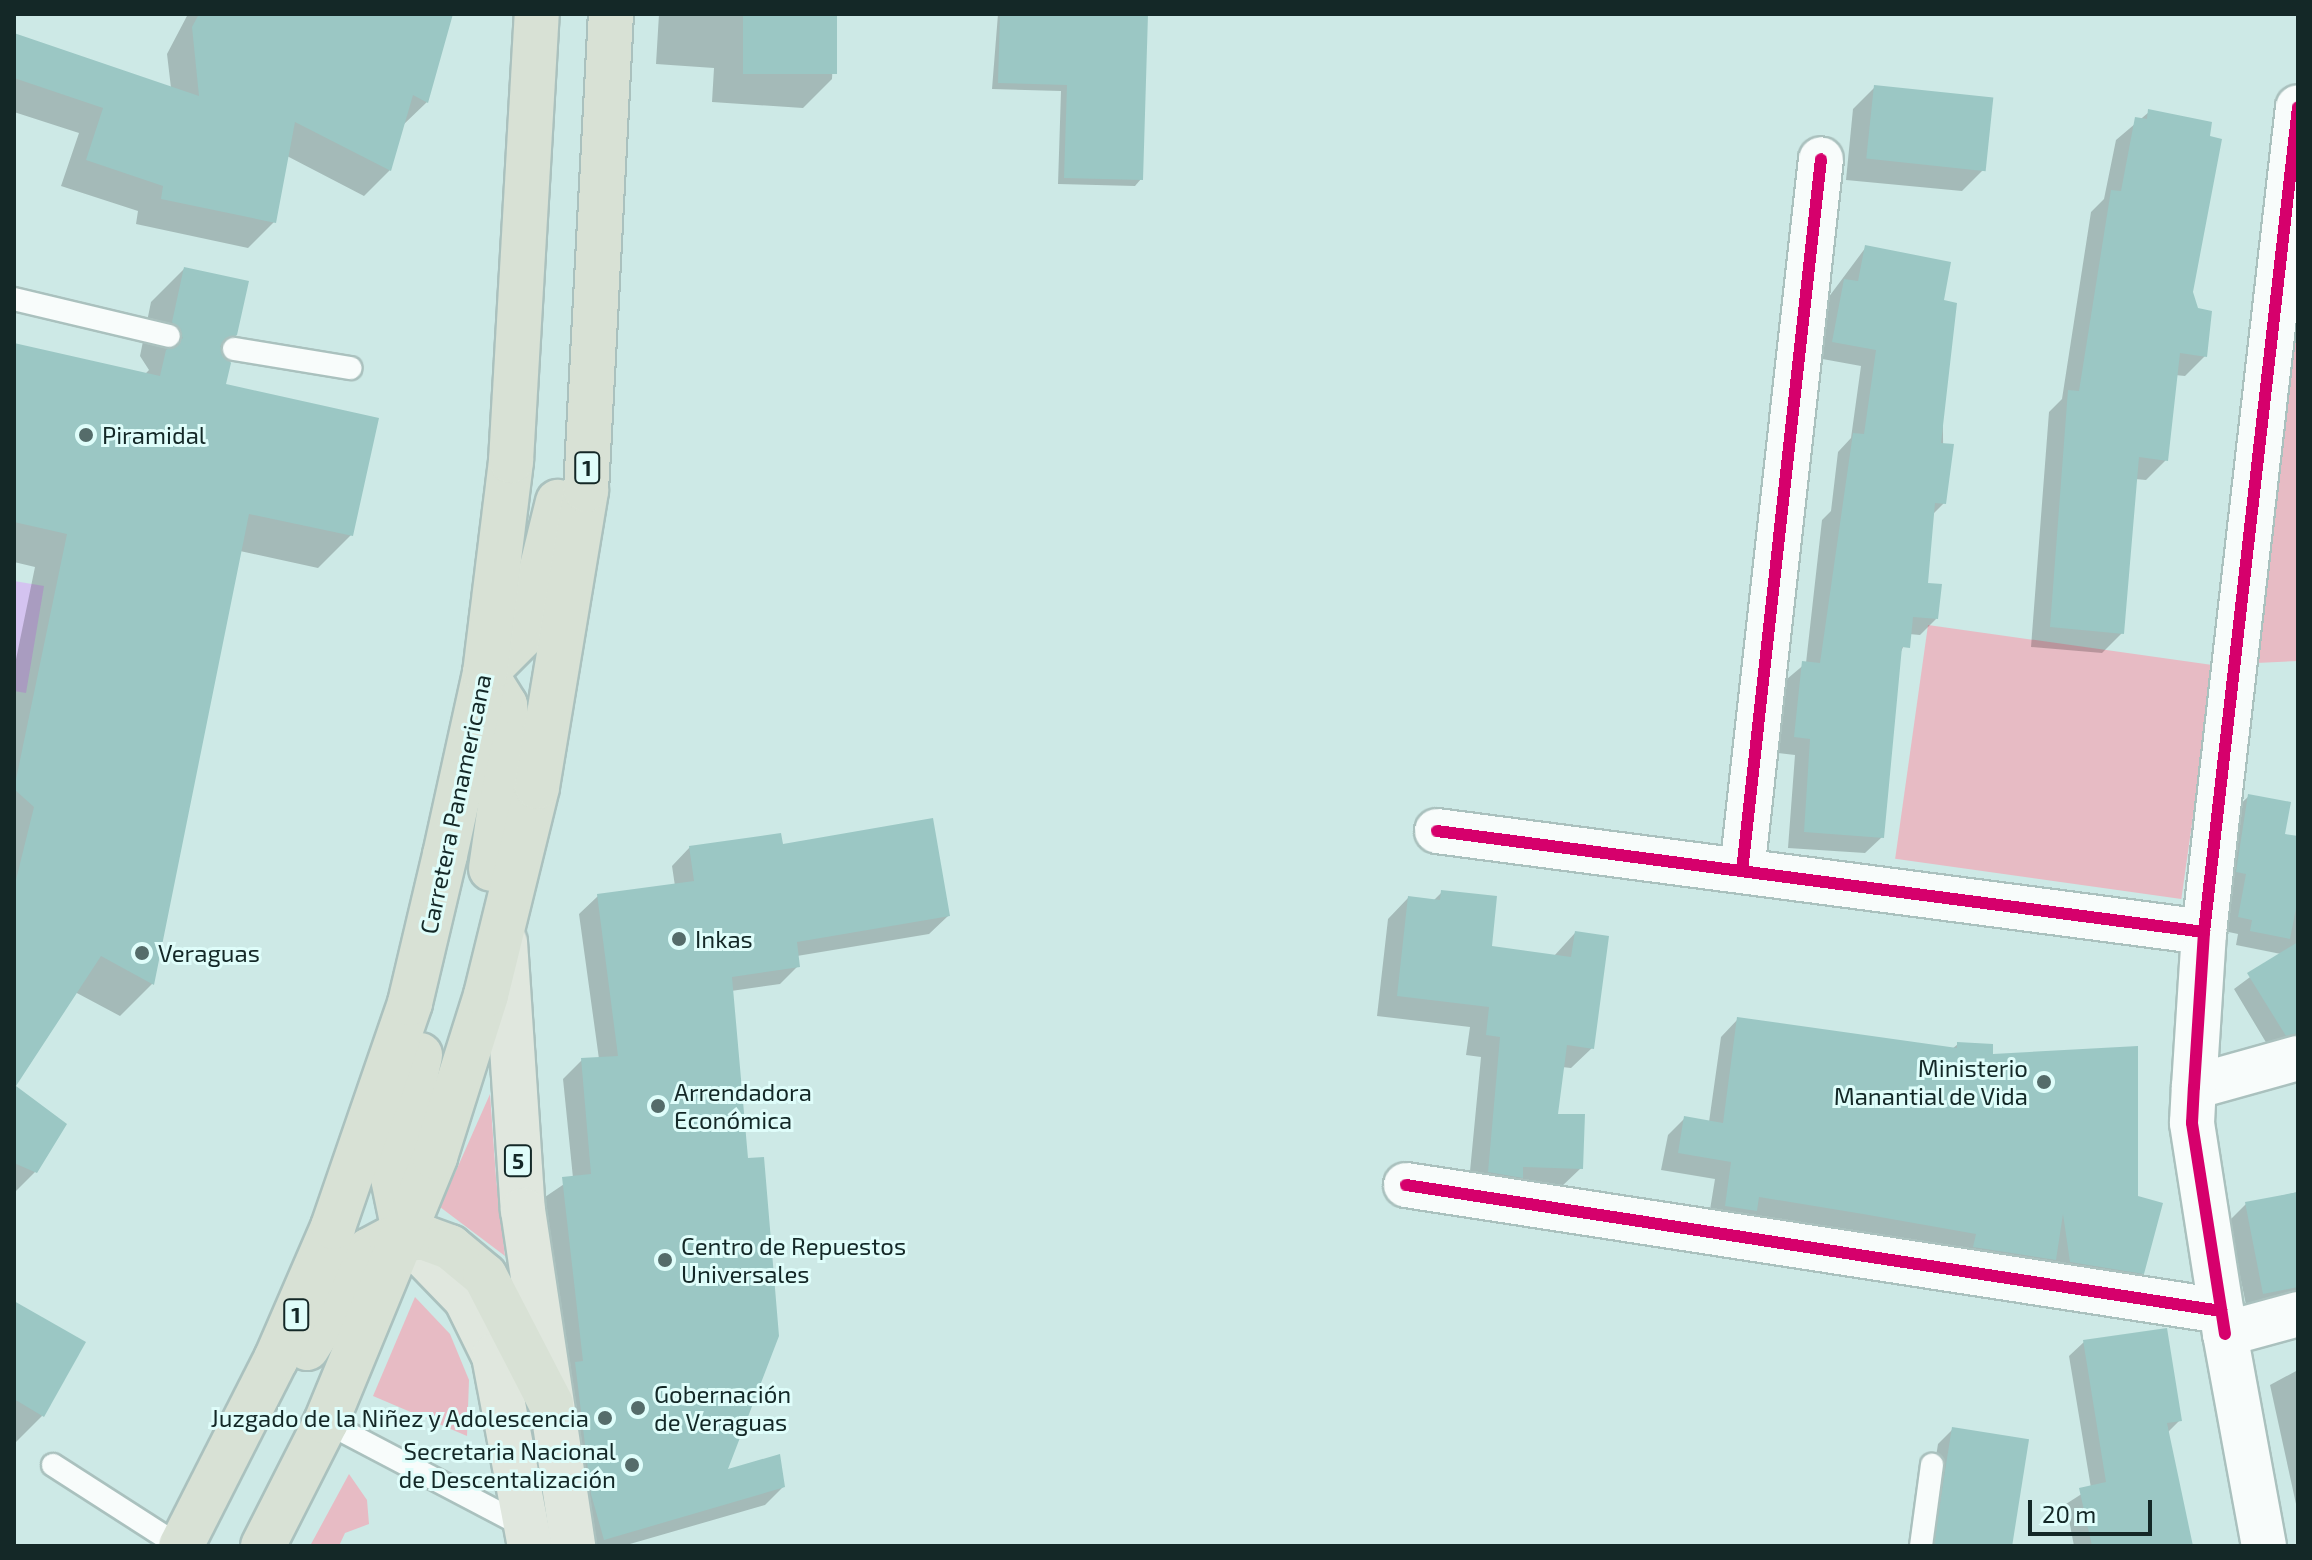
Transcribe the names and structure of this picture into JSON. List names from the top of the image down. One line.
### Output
{"streets":{"highway":["1","Carretera Panamericana"],"main road":["5"]},"crossings":[["1","5"]],"places":["Piramidal","Inkas","Veraguas","Ministerio Manantial de Vida","Arrendadora Económica","Centro de Repuestos Universales","Gobernación de Veraguas","Juzgado de la Niñez y Adolescencia","Secretaria Nacional de Descentalización"],"scale_bar":"20 m"}
